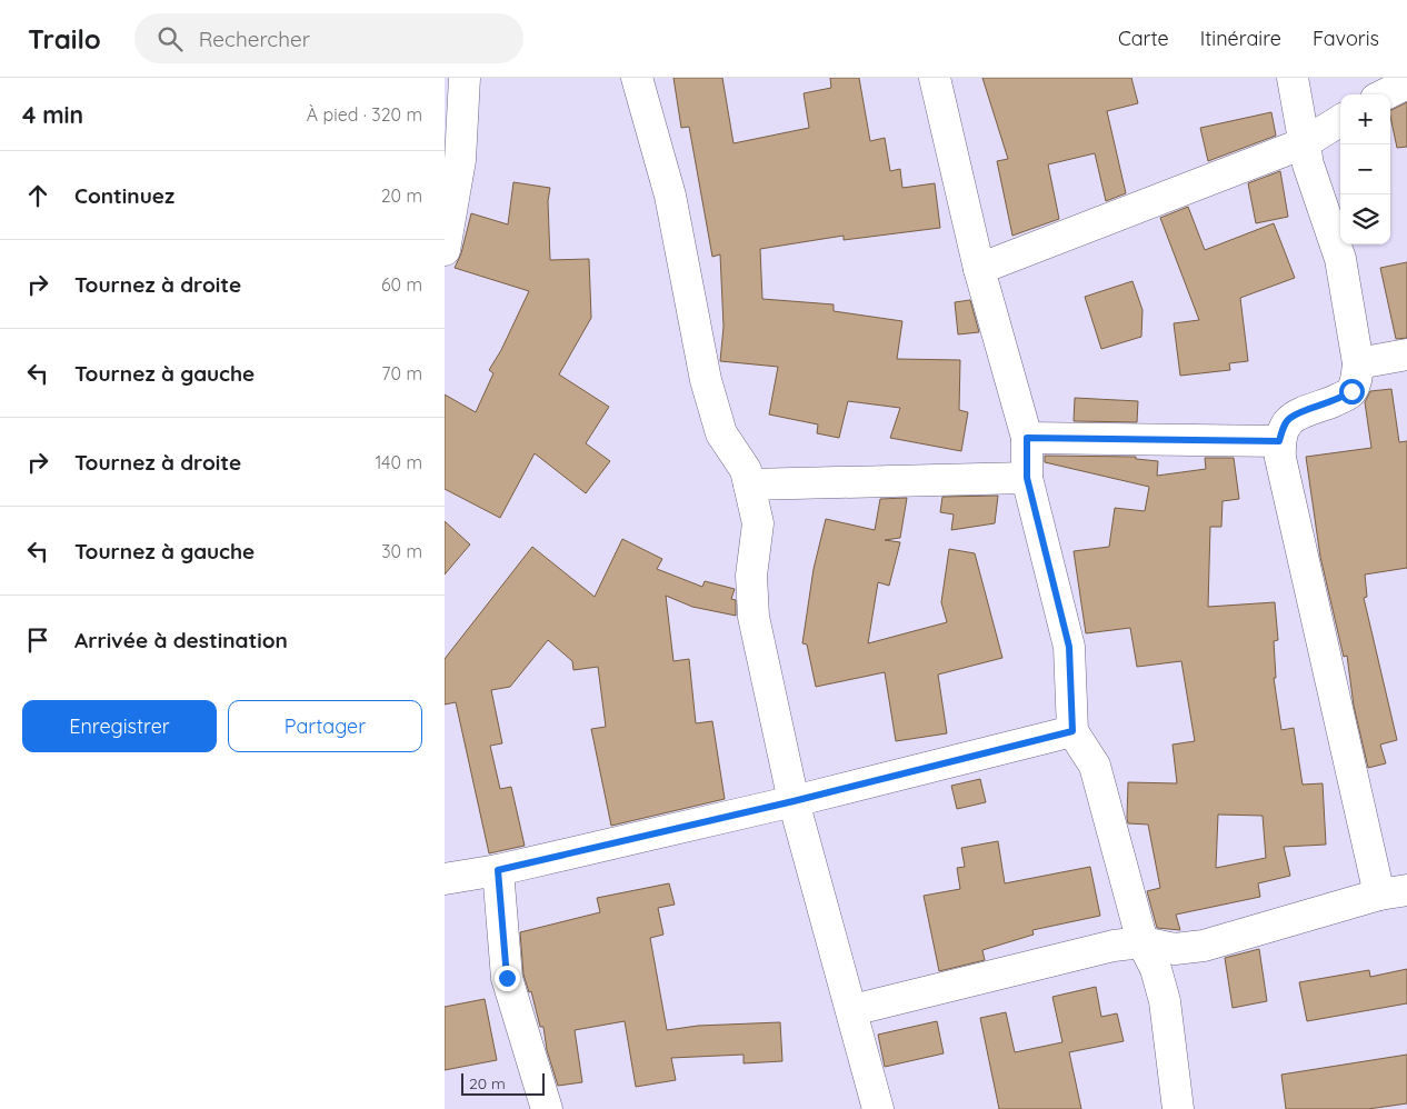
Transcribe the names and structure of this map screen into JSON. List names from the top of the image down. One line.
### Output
{"scale_bar":"20 m","page":{"header":"Trailo","search":"Rechercher","nav":["Carte","Itinéraire","Favoris"],"heading":["4 min","À pied · 320 m"],"map_buttons":["+","−"],"list":[["Continuez","20 m"],["Tournez à droite","60 m"],["Tournez à gauche","70 m"],["Tournez à droite","140 m"],["Tournez à gauche","30 m"],"Arrivée à destination"],"buttons":["Enregistrer","Partager"],"scale":"20 m"}}
